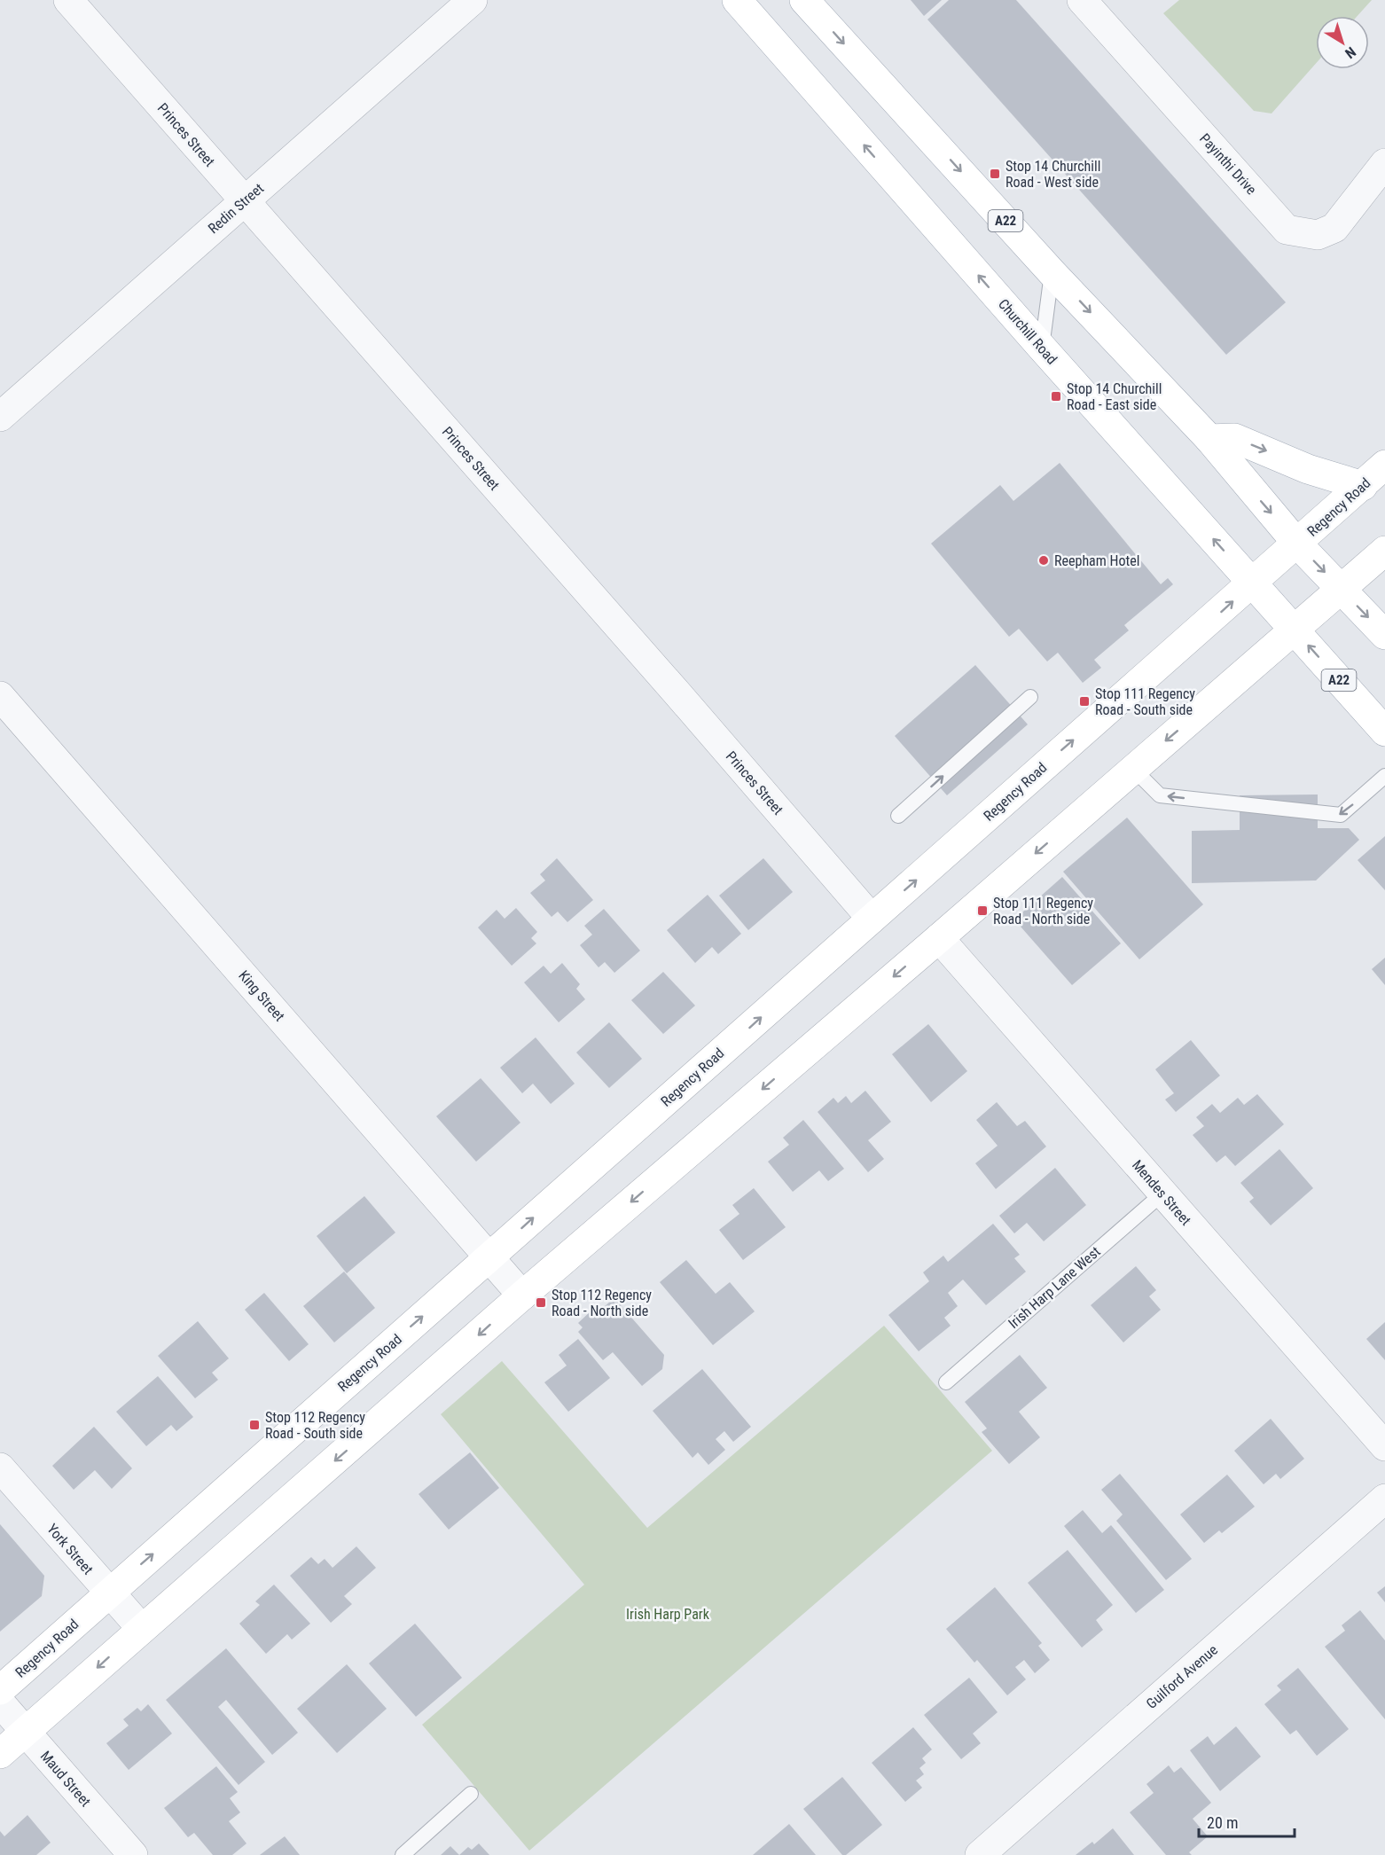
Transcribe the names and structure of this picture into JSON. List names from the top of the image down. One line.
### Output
{"streets":{"main road":["A22","Churchill Road","Regency Road"],"street":["Princes Street","Payinthi Drive","Redin Street","King Street","Mendes Street","York Street","Guilford Avenue","Maud Street"],"lane":["Irish Harp Lane West"]},"crossings":[["Princes Street","Redin Street"],["Princes Street","Regency Road"],["A22","Regency Road"],["Churchill Road","Regency Road"],["Regency Road","King Street"],["Regency Road","York Street"],["Mendes Street","Irish Harp Lane West"]],"parks":["Irish Harp Park"],"places":{"transit":["Stop 14 Churchill Road - West side","Stop 14 Churchill Road - East side","Stop 111 Regency Road - South side","Stop 111 Regency Road - North side","Stop 112 Regency Road - North side","Stop 112 Regency Road - South side"],"other":["Reepham Hotel"]},"scale_bar":"20 m","north":"bottom right"}
